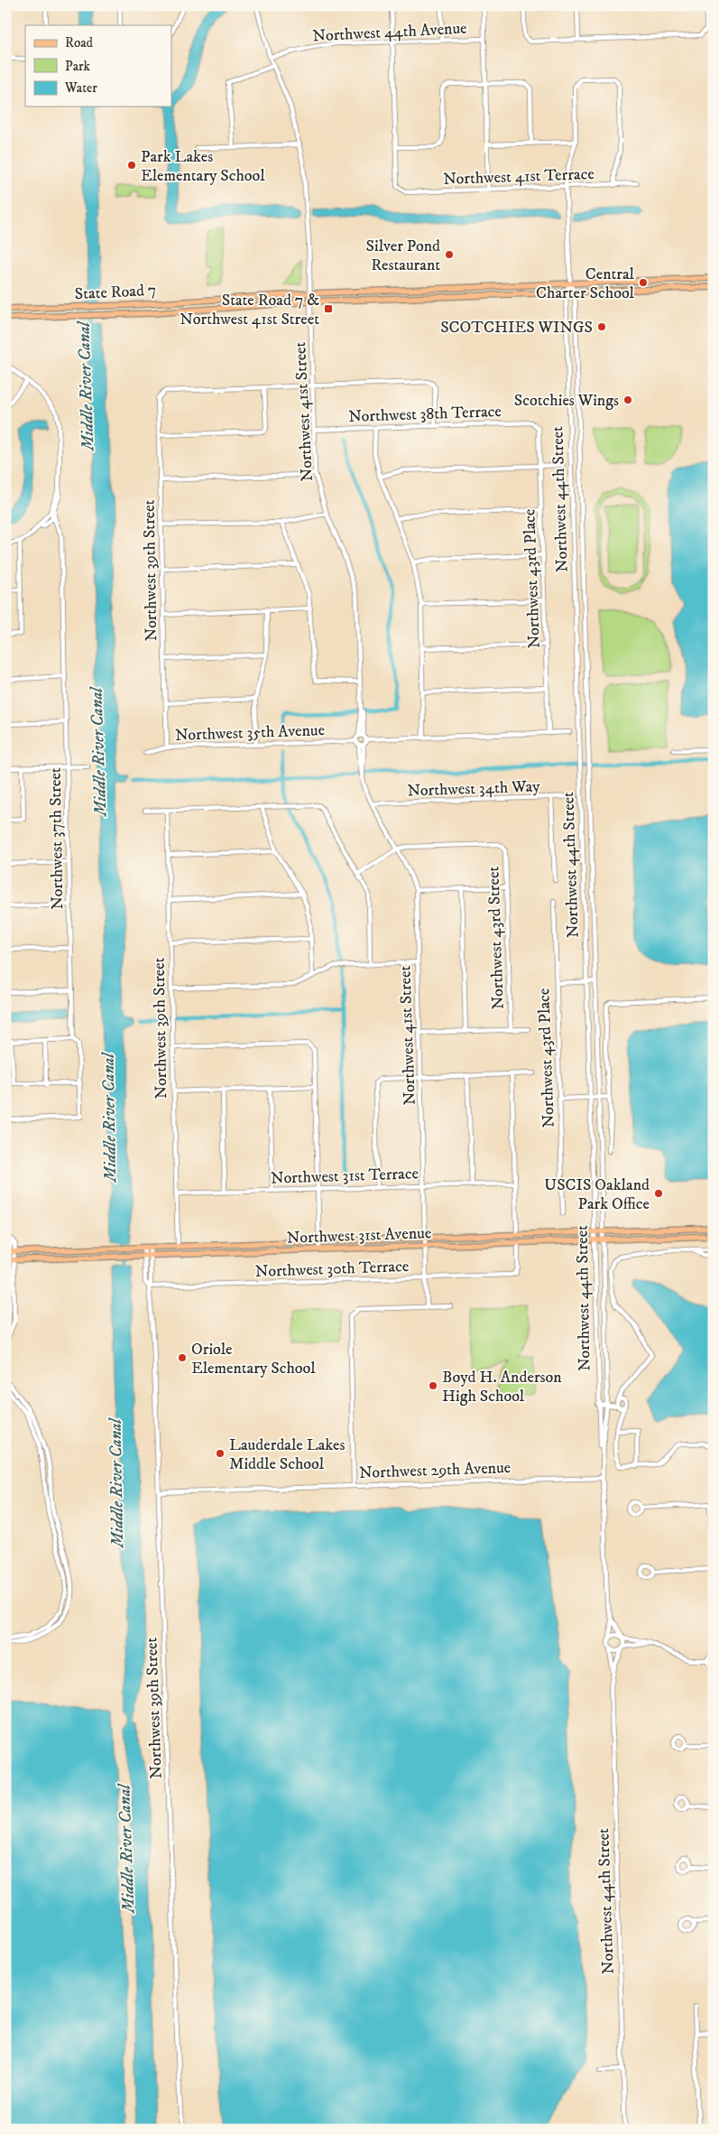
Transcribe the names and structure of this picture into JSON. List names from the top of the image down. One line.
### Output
{"streets":{"main road":["State Road 7","Northwest 31st Avenue"],"street":["Northwest 44th Avenue","Northwest 41st Terrace","Northwest 41st Street","Northwest 38th Terrace","Northwest 44th Street","Northwest 39th Street","Northwest 43rd Place","Northwest 35th Avenue","Northwest 34th Way","Northwest 37th Street","Northwest 43rd Street","Northwest 31st Terrace","Northwest 30th Terrace","Northwest 29th Avenue"]},"crossings":[["Northwest 44th Avenue","Northwest 41st Street"],["State Road 7","Northwest 41st Street"],["State Road 7","Northwest 44th Street"],["Northwest 41st Street","Northwest 38th Terrace"],["Northwest 41st Street","Northwest 35th Avenue"],["Northwest 41st Street","Northwest 34th Way"],["Northwest 41st Street","Northwest 43rd Street"],["Northwest 41st Street","Northwest 31st Terrace"],["Northwest 41st Street","Northwest 31st Avenue"],["Northwest 41st Street","Northwest 30th Terrace"],["Northwest 38th Terrace","Northwest 43rd Place"],["Northwest 44th Street","Northwest 31st Avenue"],["Northwest 44th Street","Northwest 29th Avenue"],["Northwest 39th Street","Northwest 35th Avenue"],["Northwest 39th Street","Northwest 31st Terrace"],["Northwest 39th Street","Northwest 31st Avenue"],["Northwest 39th Street","Northwest 30th Terrace"],["Northwest 39th Street","Northwest 29th Avenue"],["Northwest 31st Avenue","Northwest 30th Terrace"]],"water":["Middle River Canal"],"places":{"other":["Park Lakes Elementary School","Silver Pond Restaurant","Central Charter School","SCOTCHIES WINGS","Scotchies Wings","USCIS Oakland Park Office","Oriole Elementary School","Boyd H. Anderson High School","Lauderdale Lakes Middle School"],"transit":["State Road 7 & Northwest 41st Street"]},"legend":["Road","Park","Water"]}
